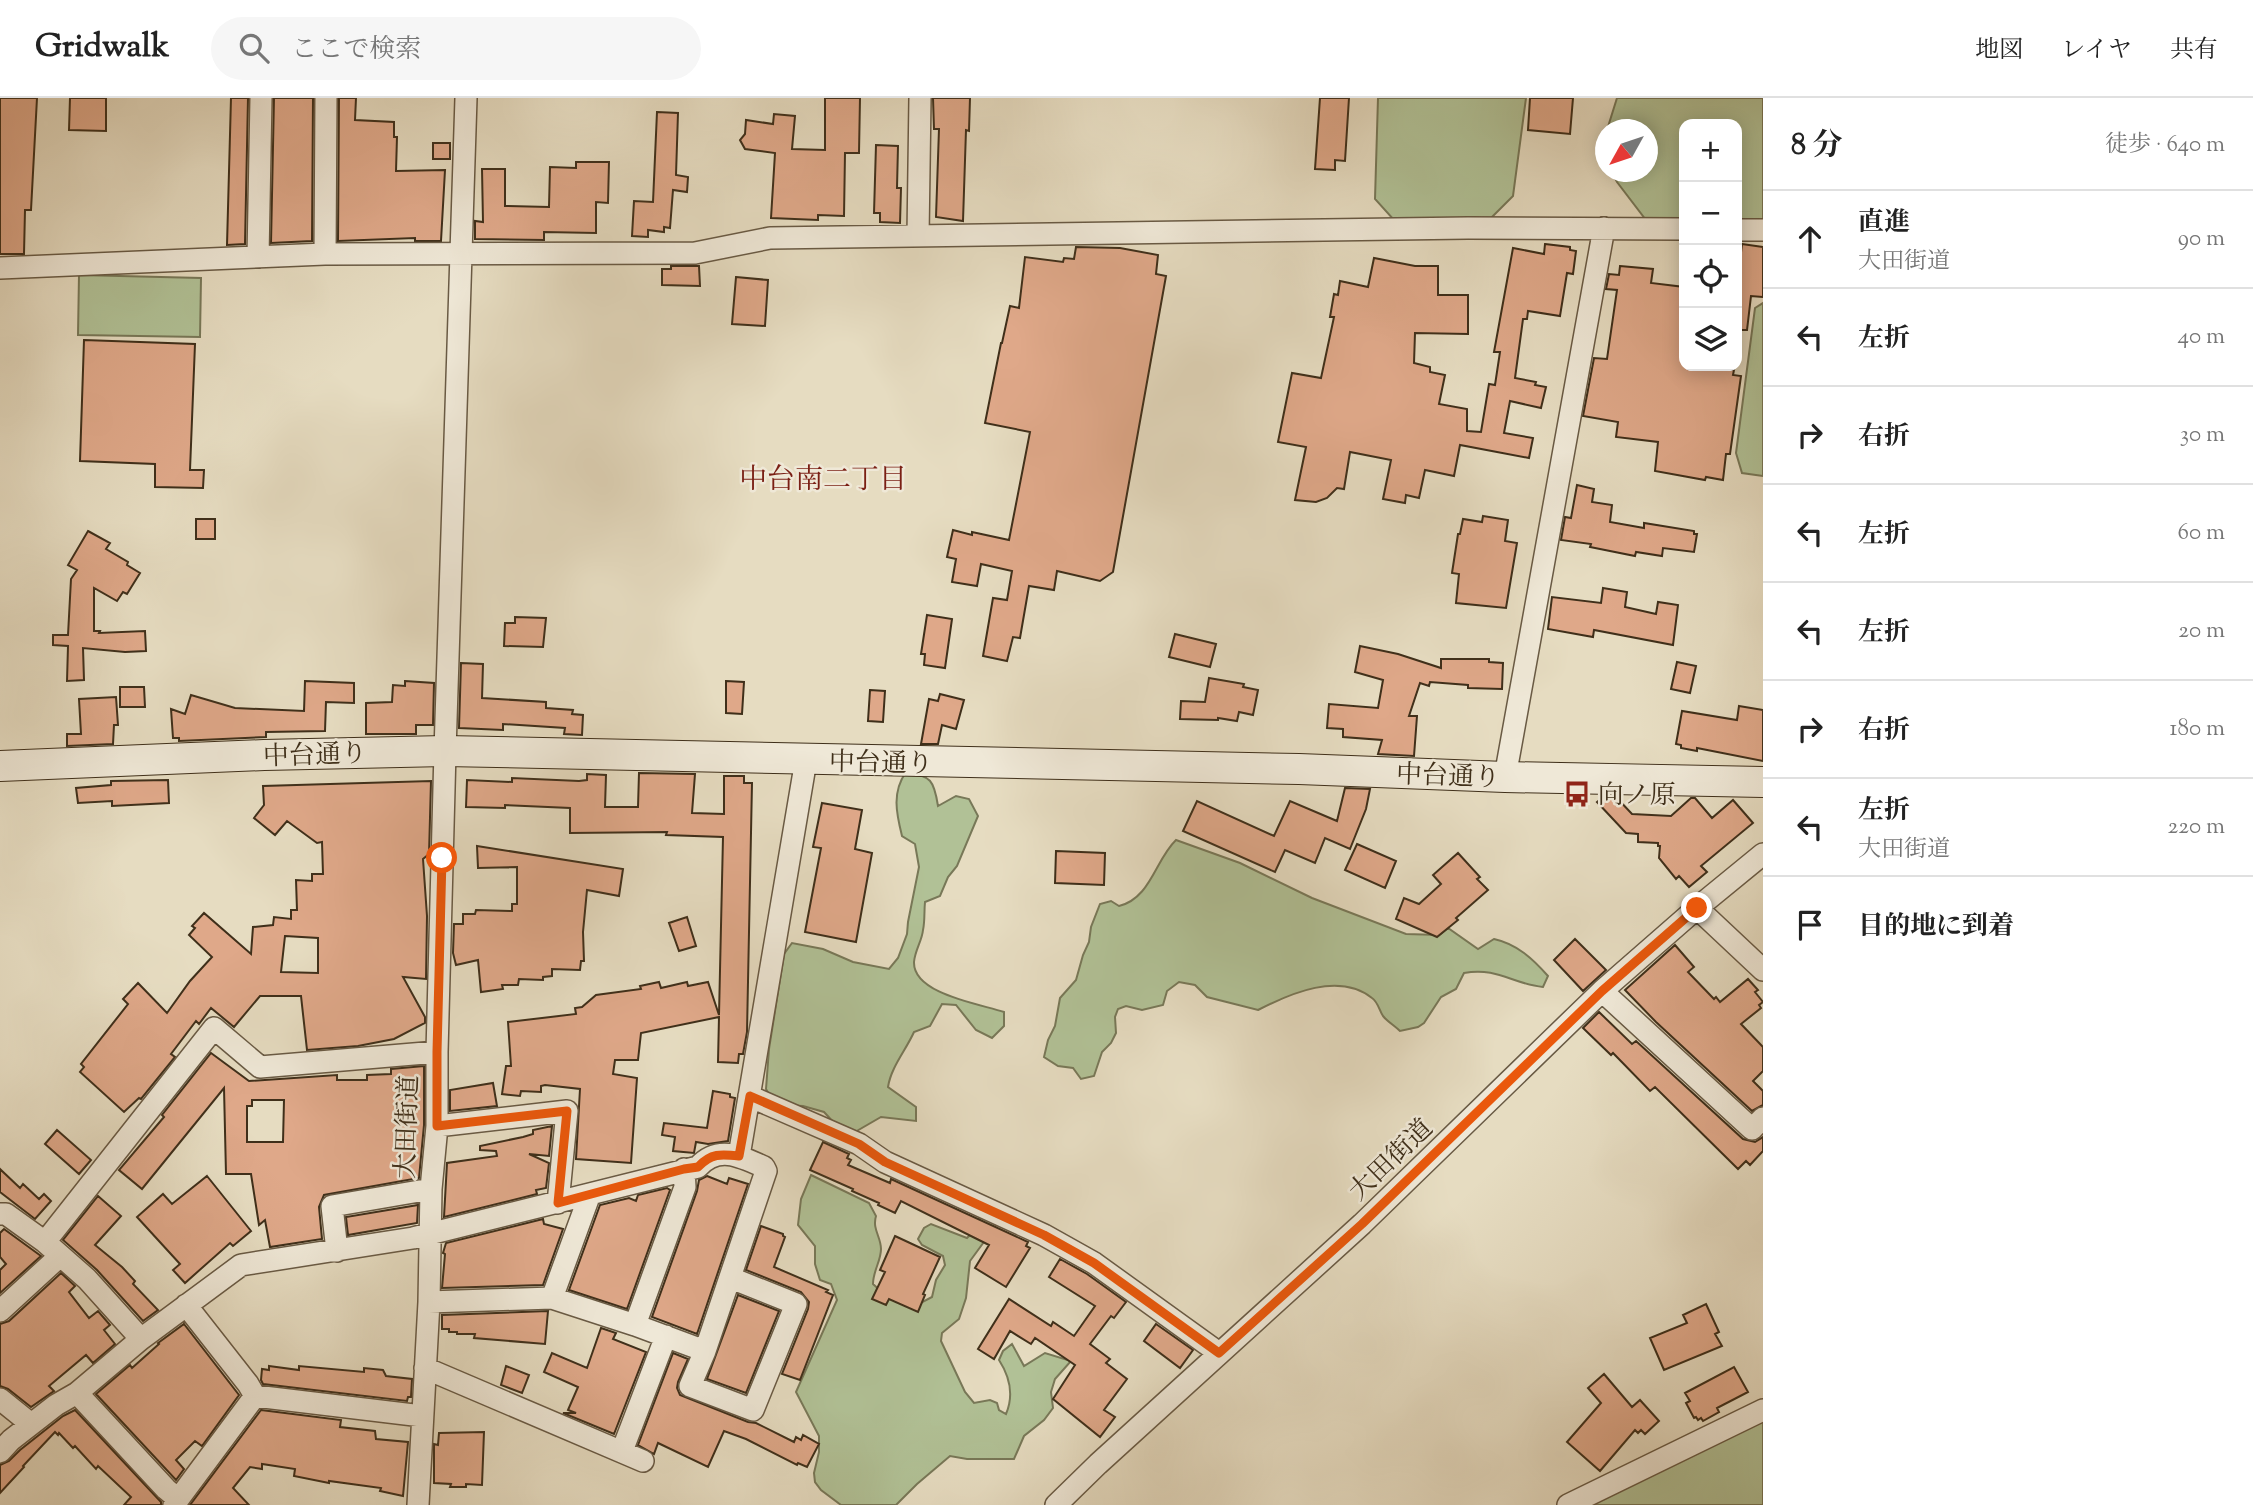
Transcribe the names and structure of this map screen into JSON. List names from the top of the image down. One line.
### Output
{"streets":{"street":["中台通り","大田街道"]},"crossings":[["中台通り","大田街道"]],"districts":["中台南二丁目"],"places":{"bus stop":["向ノ原"]},"north":"bottom left","page":{"header":"Gridwalk","search":"ここで検索","nav":["地図","レイヤ","共有"],"heading":["8 分","徒歩 · 640 m"],"map_buttons":["+","−"],"list":[["直進","大田街道","90 m"],["左折","40 m"],["右折","30 m"],["左折","60 m"],["左折","20 m"],["右折","180 m"],["左折","大田街道","220 m"],"目的地に到着"]}}
